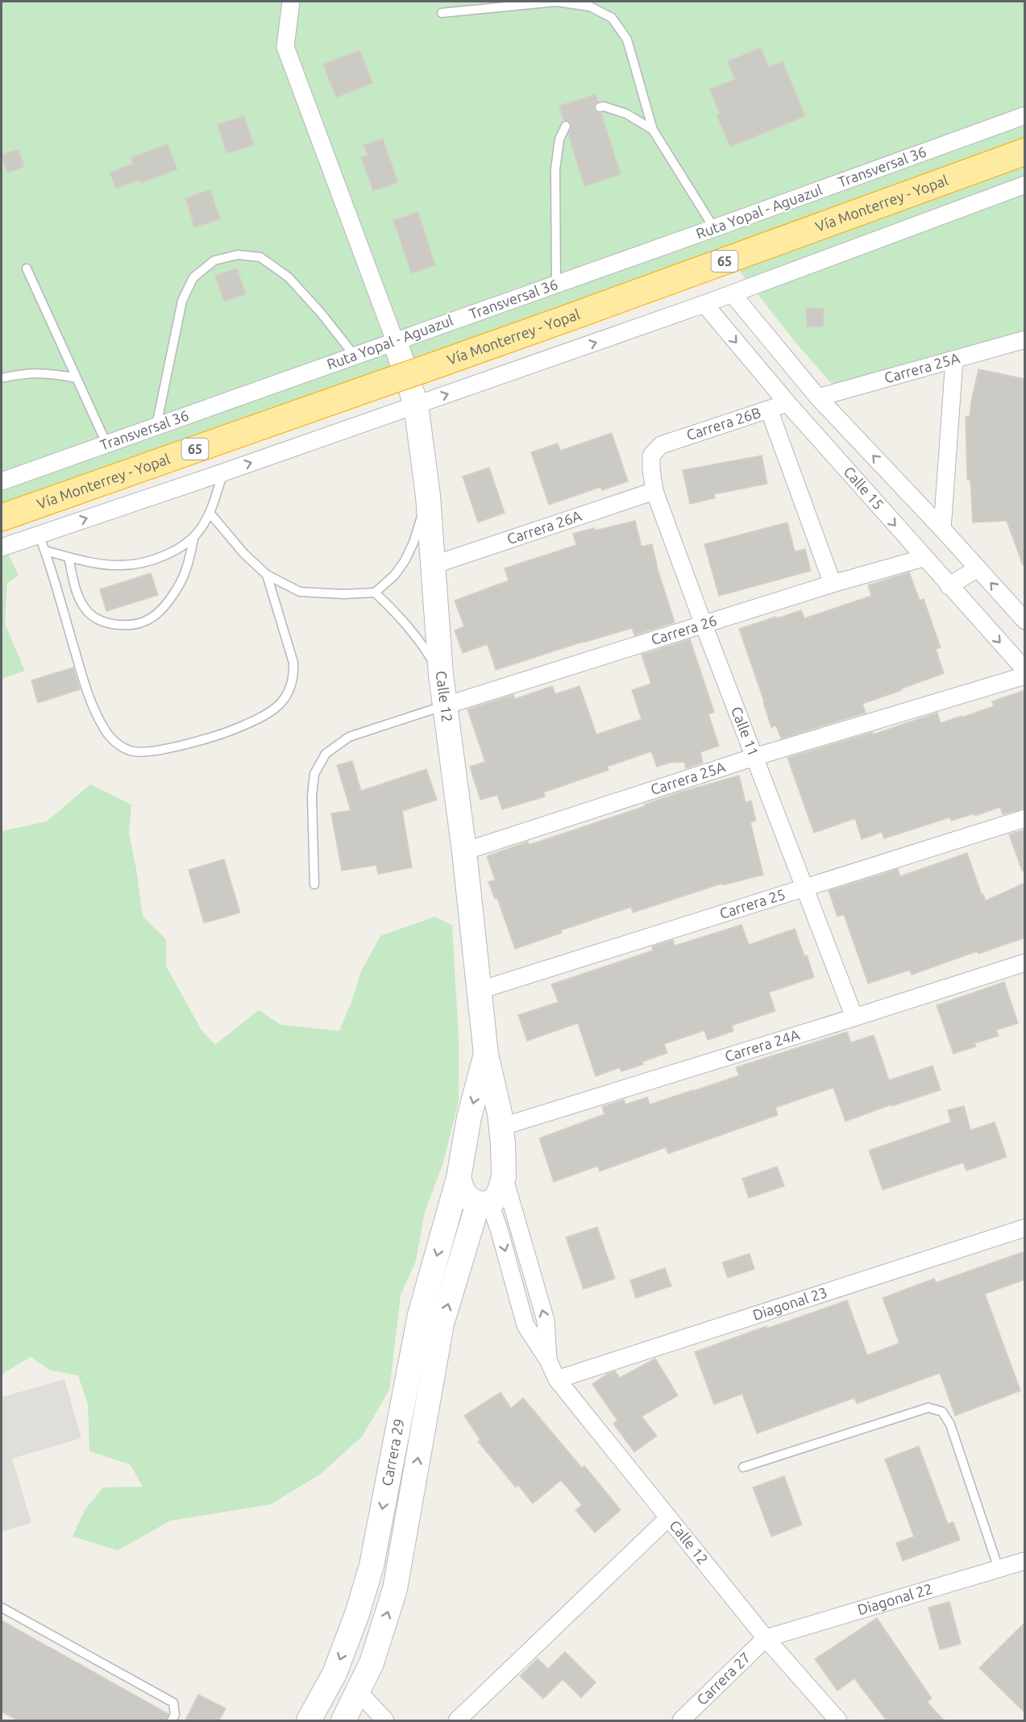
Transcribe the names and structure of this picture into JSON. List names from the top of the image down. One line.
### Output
{"streets":{"highway":["Vía Monterrey - Yopal","65"],"main road":["Calle 12","Carrera 29"],"street":["Transversal 36","Carrera 25A","Carrera 26B","Calle 15","Carrera 26A","Carrera 26","Calle 11","Carrera 25","Carrera 24A","Diagonal 23","Diagonal 22","Carrera 27"],"lane":["Ruta Yopal - Aguazul"]},"crossings":[["Transversal 36","Ruta Yopal - Aguazul"],["Transversal 36","Calle 12"],["Ruta Yopal - Aguazul","Calle 12"],["65","Calle 15"],["65","Calle 12"],["Carrera 25A","Calle 15"],["Carrera 25A","Calle 12"],["Carrera 25A","Calle 11"],["Carrera 26B","Calle 15"],["Carrera 26B","Calle 11"],["Calle 15","Carrera 26"],["Carrera 26A","Calle 12"],["Carrera 26A","Calle 11"],["Carrera 26","Calle 12"],["Carrera 26","Calle 11"],["Calle 12","Carrera 25"],["Calle 12","Diagonal 23"],["Calle 12","Carrera 29"],["Calle 12","Diagonal 22"],["Calle 12","Carrera 27"],["Calle 11","Carrera 25"],["Calle 11","Carrera 24A"],["Carrera 24A","Carrera 29"],["Diagonal 22","Carrera 27"]]}
